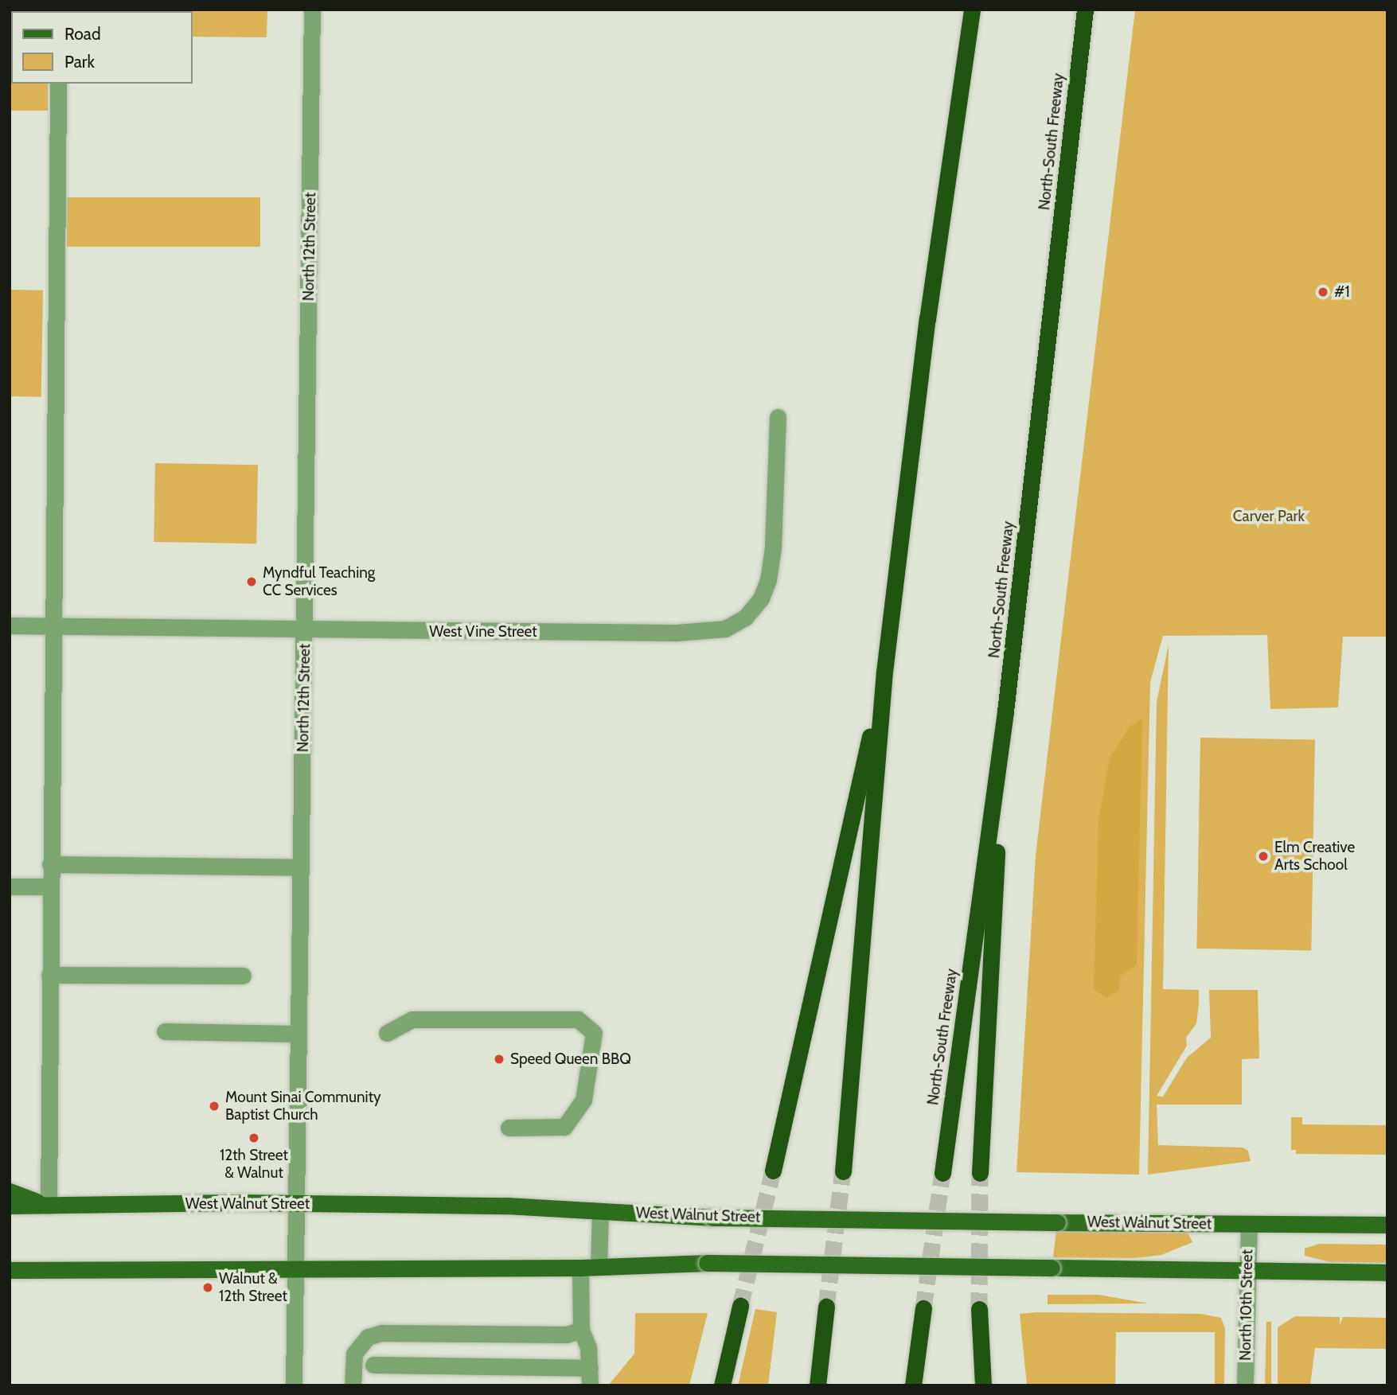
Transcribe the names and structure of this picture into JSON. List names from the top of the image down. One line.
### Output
{"streets":{"highway":["North-South Freeway"],"main road":["West Walnut Street"],"street":["North 12th Street","West Vine Street","North 10th Street"]},"crossings":[["North 12th Street","West Vine Street"],["North 12th Street","West Walnut Street"],["West Walnut Street","North 10th Street"]],"parks":["Carver Park"],"places":["#1","Myndful Teaching CC Services","Elm Creative Arts School","Speed Queen BBQ","Mount Sinai Community Baptist Church","12th Street & Walnut","Walnut & 12th Street"],"legend":["Road","Park"]}
